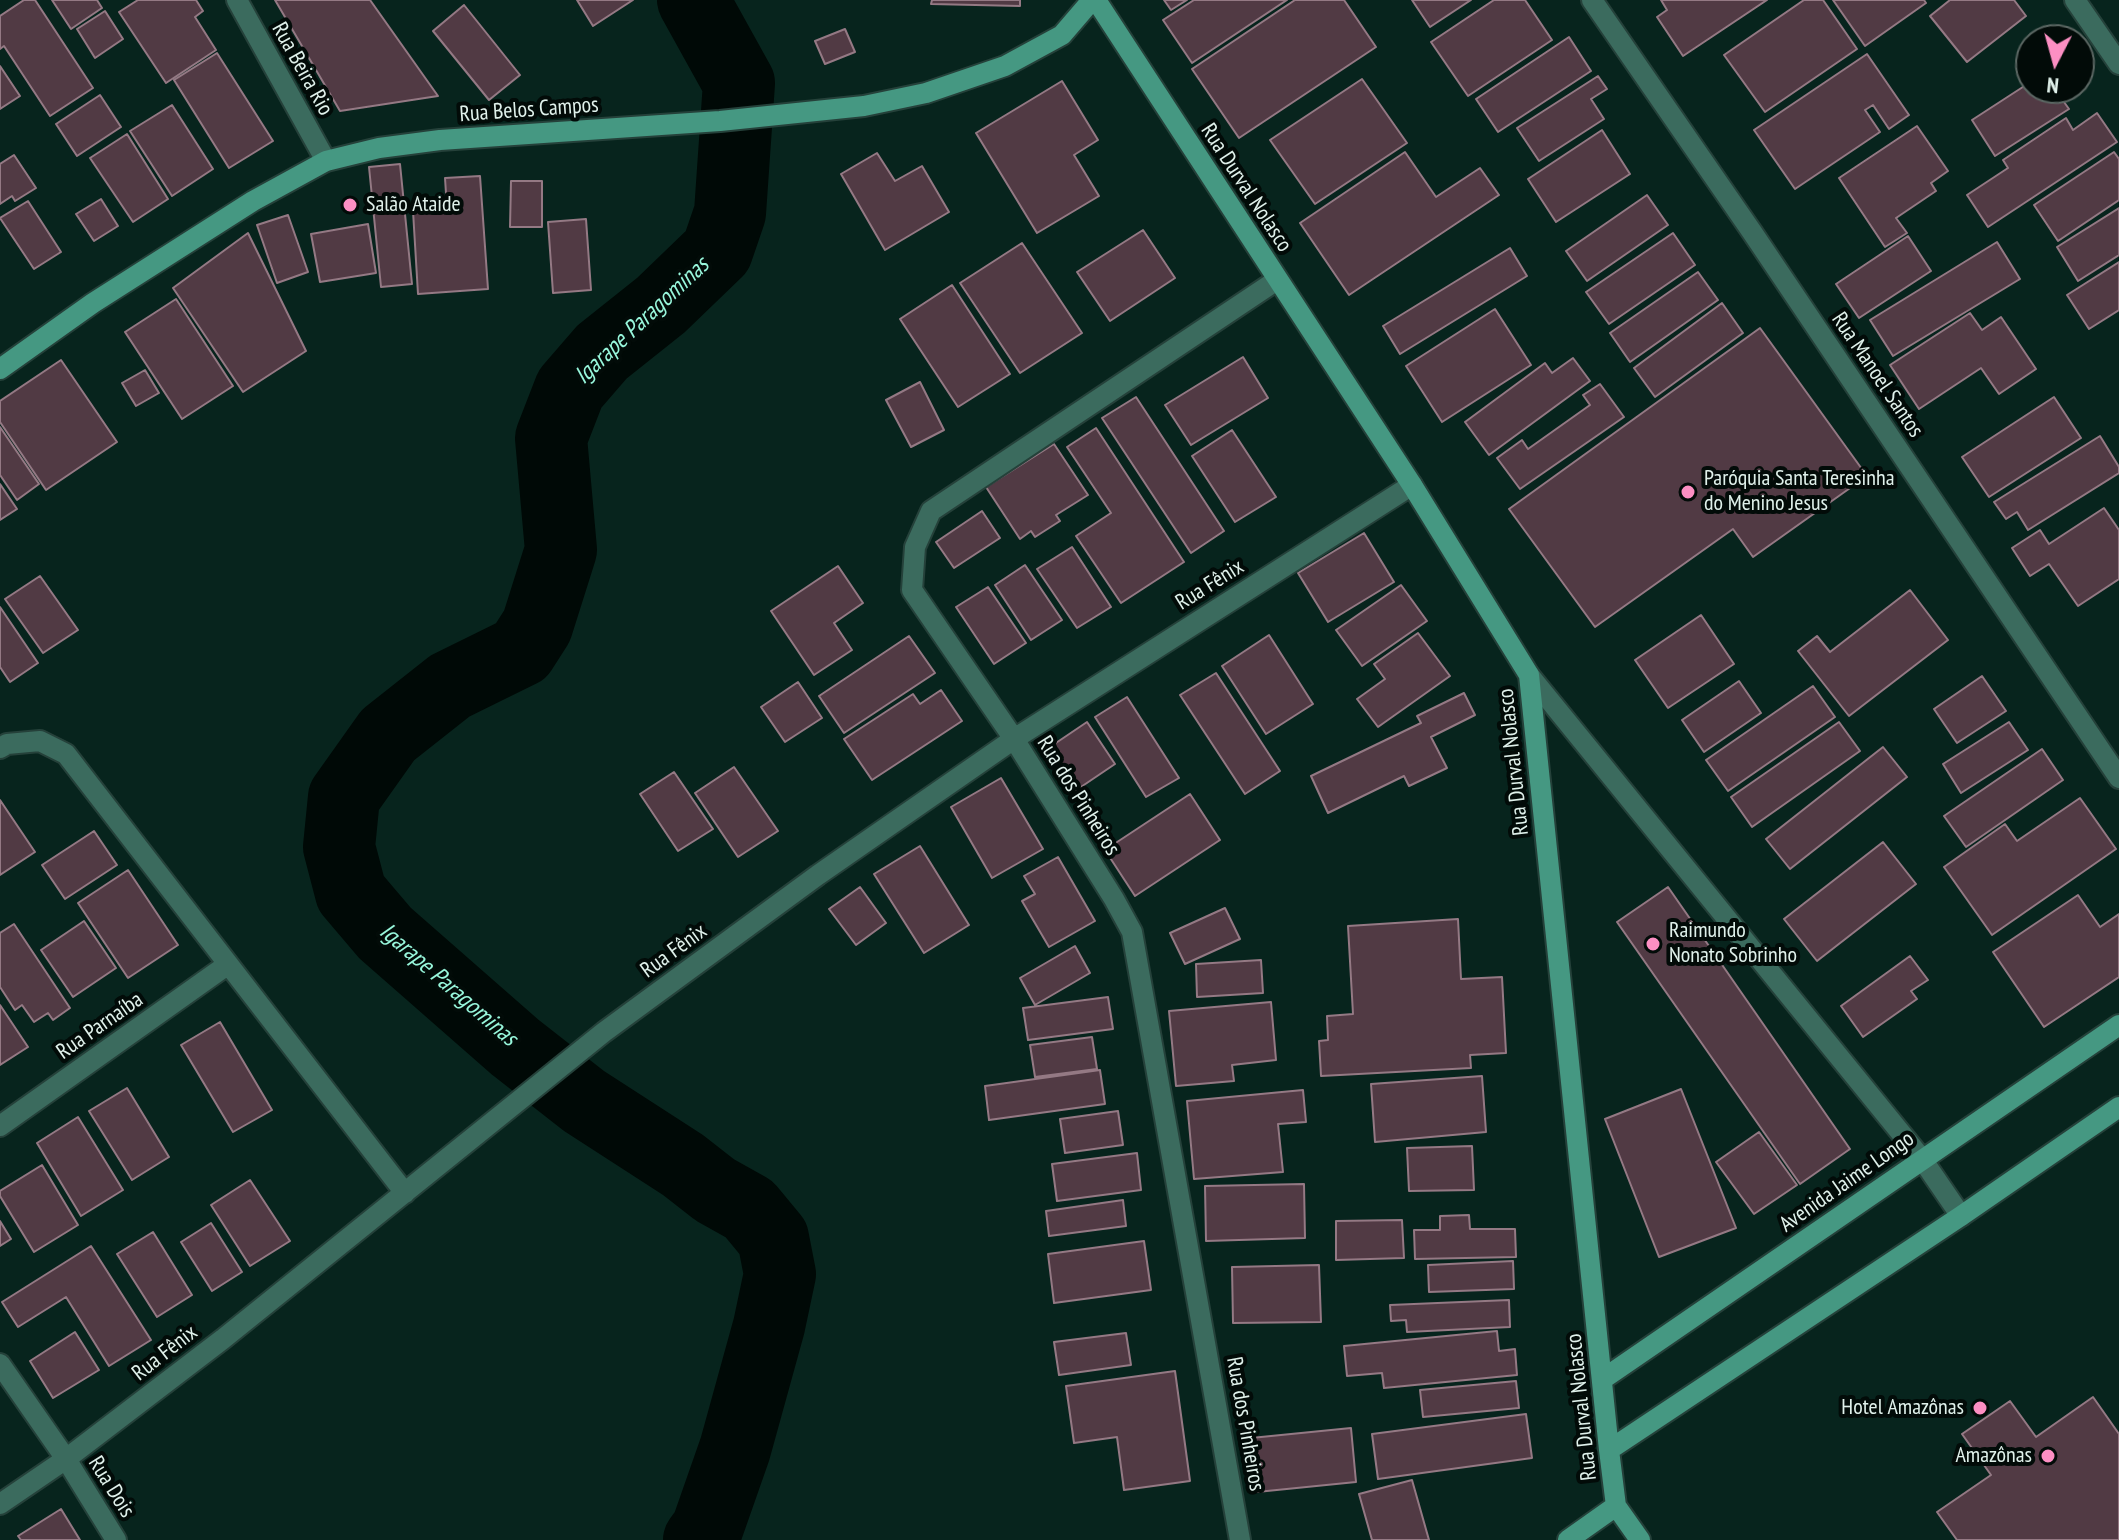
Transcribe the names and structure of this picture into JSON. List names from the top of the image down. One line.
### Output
{"streets":{"street":["Rua Beira Rio","Rua Belos Campos","Rua Durval Nolasco","Rua Manoel Santos","Rua Fênix","Rua dos Pinheiros","Rua Parnaíba","Avenida Jaime Longo","Rua Dois"]},"crossings":[["Rua Beira Rio","Rua Belos Campos"],["Rua Belos Campos","Rua Durval Nolasco"],["Rua Durval Nolasco","Rua Fênix"],["Rua Durval Nolasco","Rua dos Pinheiros"],["Rua Durval Nolasco","Avenida Jaime Longo"],["Rua Fênix","Rua dos Pinheiros"],["Rua Fênix","Rua Dois"]],"water":["Igarape Paragominas"],"places":["Salão Ataide","Paróquia Santa Teresinha do Menino Jesus","Raimundo Nonato Sobrinho","Hotel Amazônas","Amazônas"],"north":"bottom"}
